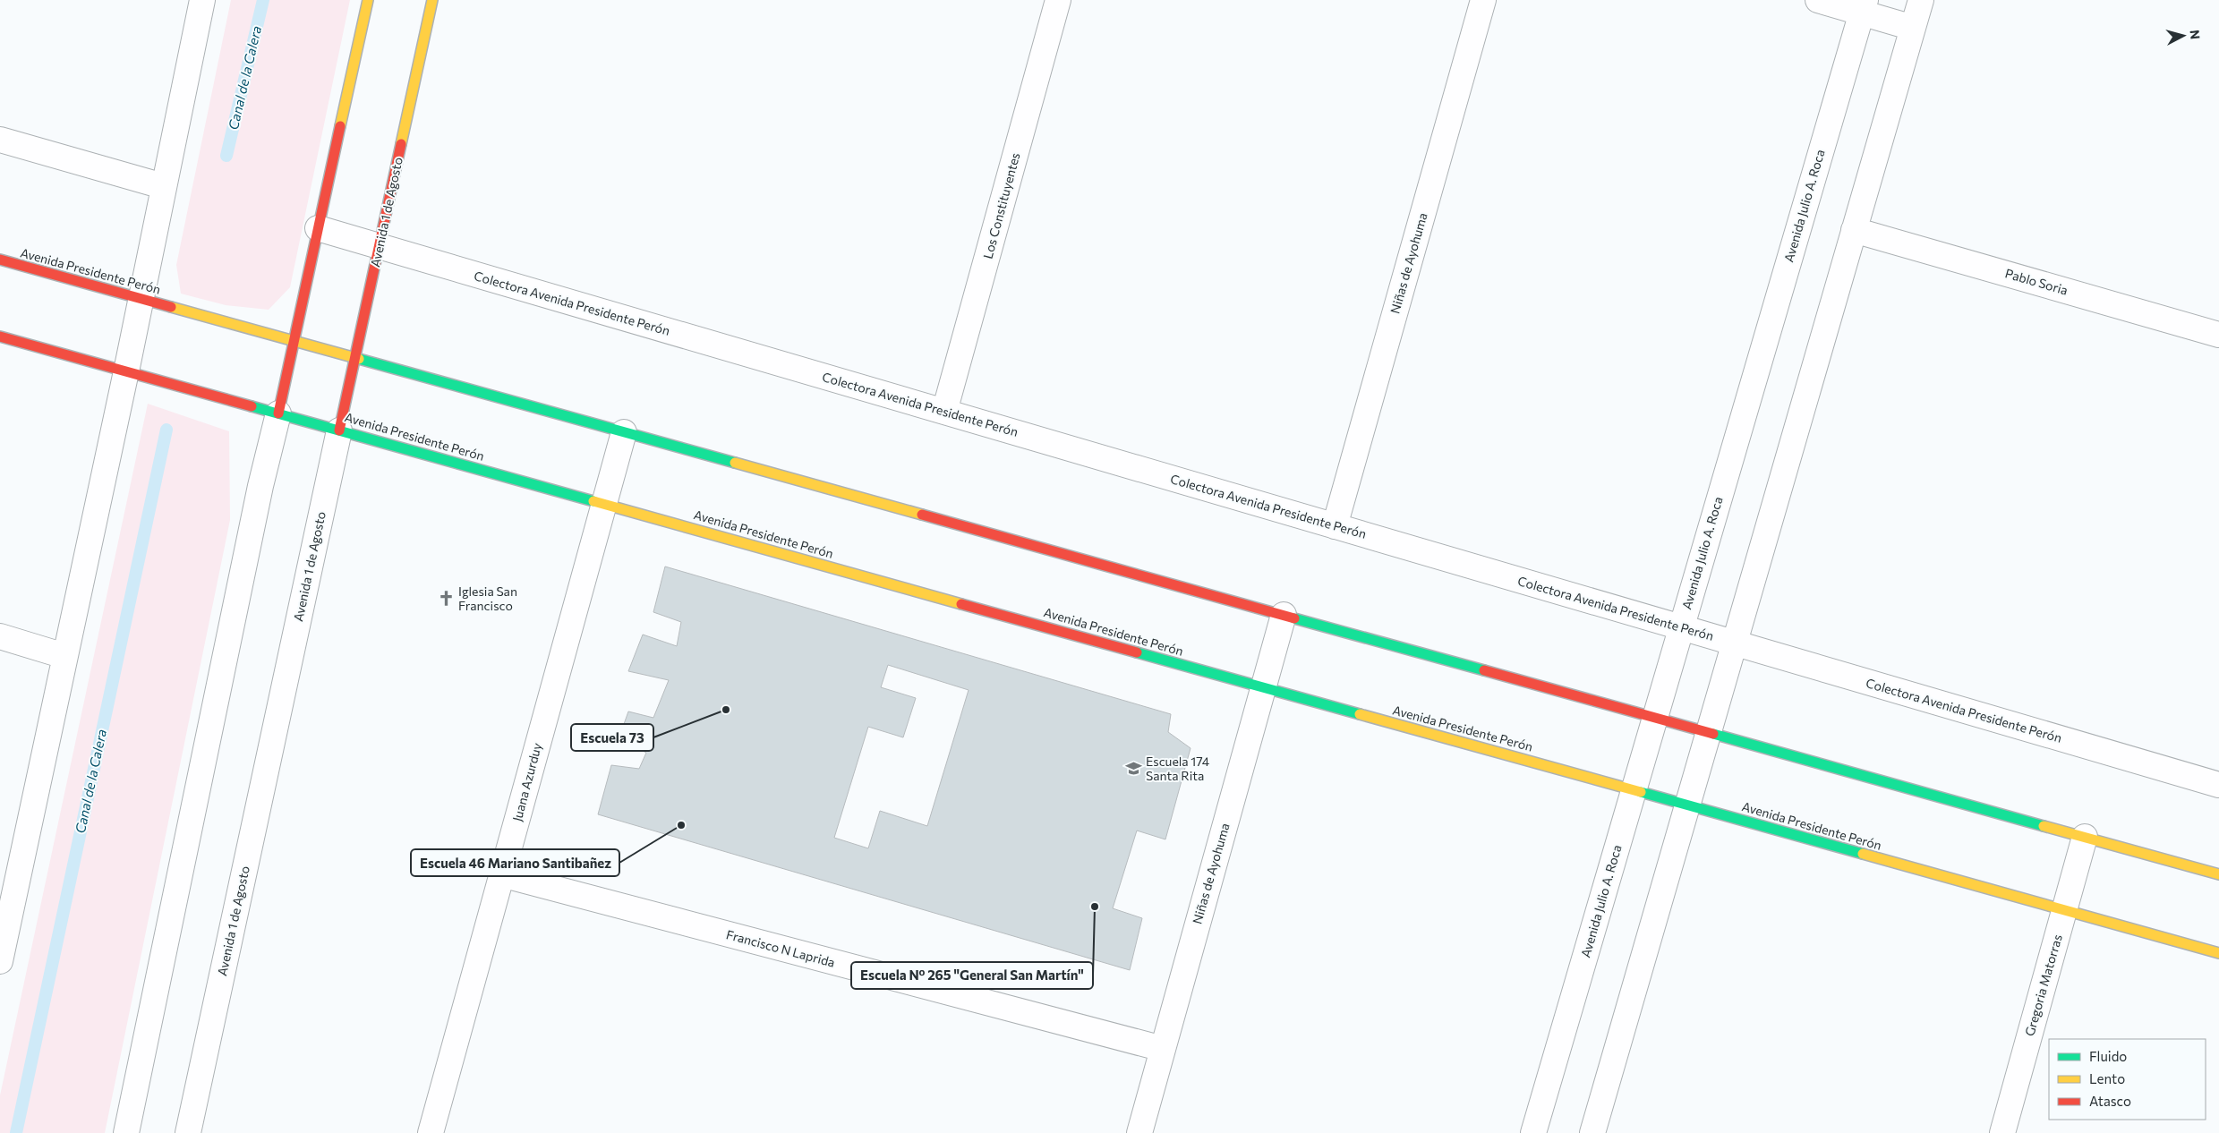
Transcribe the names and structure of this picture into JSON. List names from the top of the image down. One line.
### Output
{"streets":{"street":["Los Constituyentes","Avenida Julio A. Roca","Avenida 1 de Agosto","Niñas de Ayohuma","Avenida Presidente Perón","Pablo Soria","Colectora Avenida Presidente Perón","Juana Azurduy","Francisco N Laprida","Gregoria Matorras"]},"crossings":[["Los Constituyentes","Colectora Avenida Presidente Perón"],["Avenida Julio A. Roca","Avenida Presidente Perón"],["Avenida Julio A. Roca","Colectora Avenida Presidente Perón"],["Avenida 1 de Agosto","Avenida Presidente Perón"],["Avenida 1 de Agosto","Colectora Avenida Presidente Perón"],["Niñas de Ayohuma","Avenida Presidente Perón"],["Niñas de Ayohuma","Colectora Avenida Presidente Perón"],["Niñas de Ayohuma","Francisco N Laprida"],["Avenida Presidente Perón","Juana Azurduy"],["Avenida Presidente Perón","Gregoria Matorras"],["Juana Azurduy","Francisco N Laprida"]],"water":["Canal de la Calera"],"places":{"church":["Iglesia San Francisco"],"other":["Escuela 73","Escuela 46 Mariano Santibañez","Escuela Nº 265 \"General San Martín\""],"school or university":["Escuela 174 Santa Rita"]},"legend":["Fluido","Lento","Atasco"],"north":"right"}
